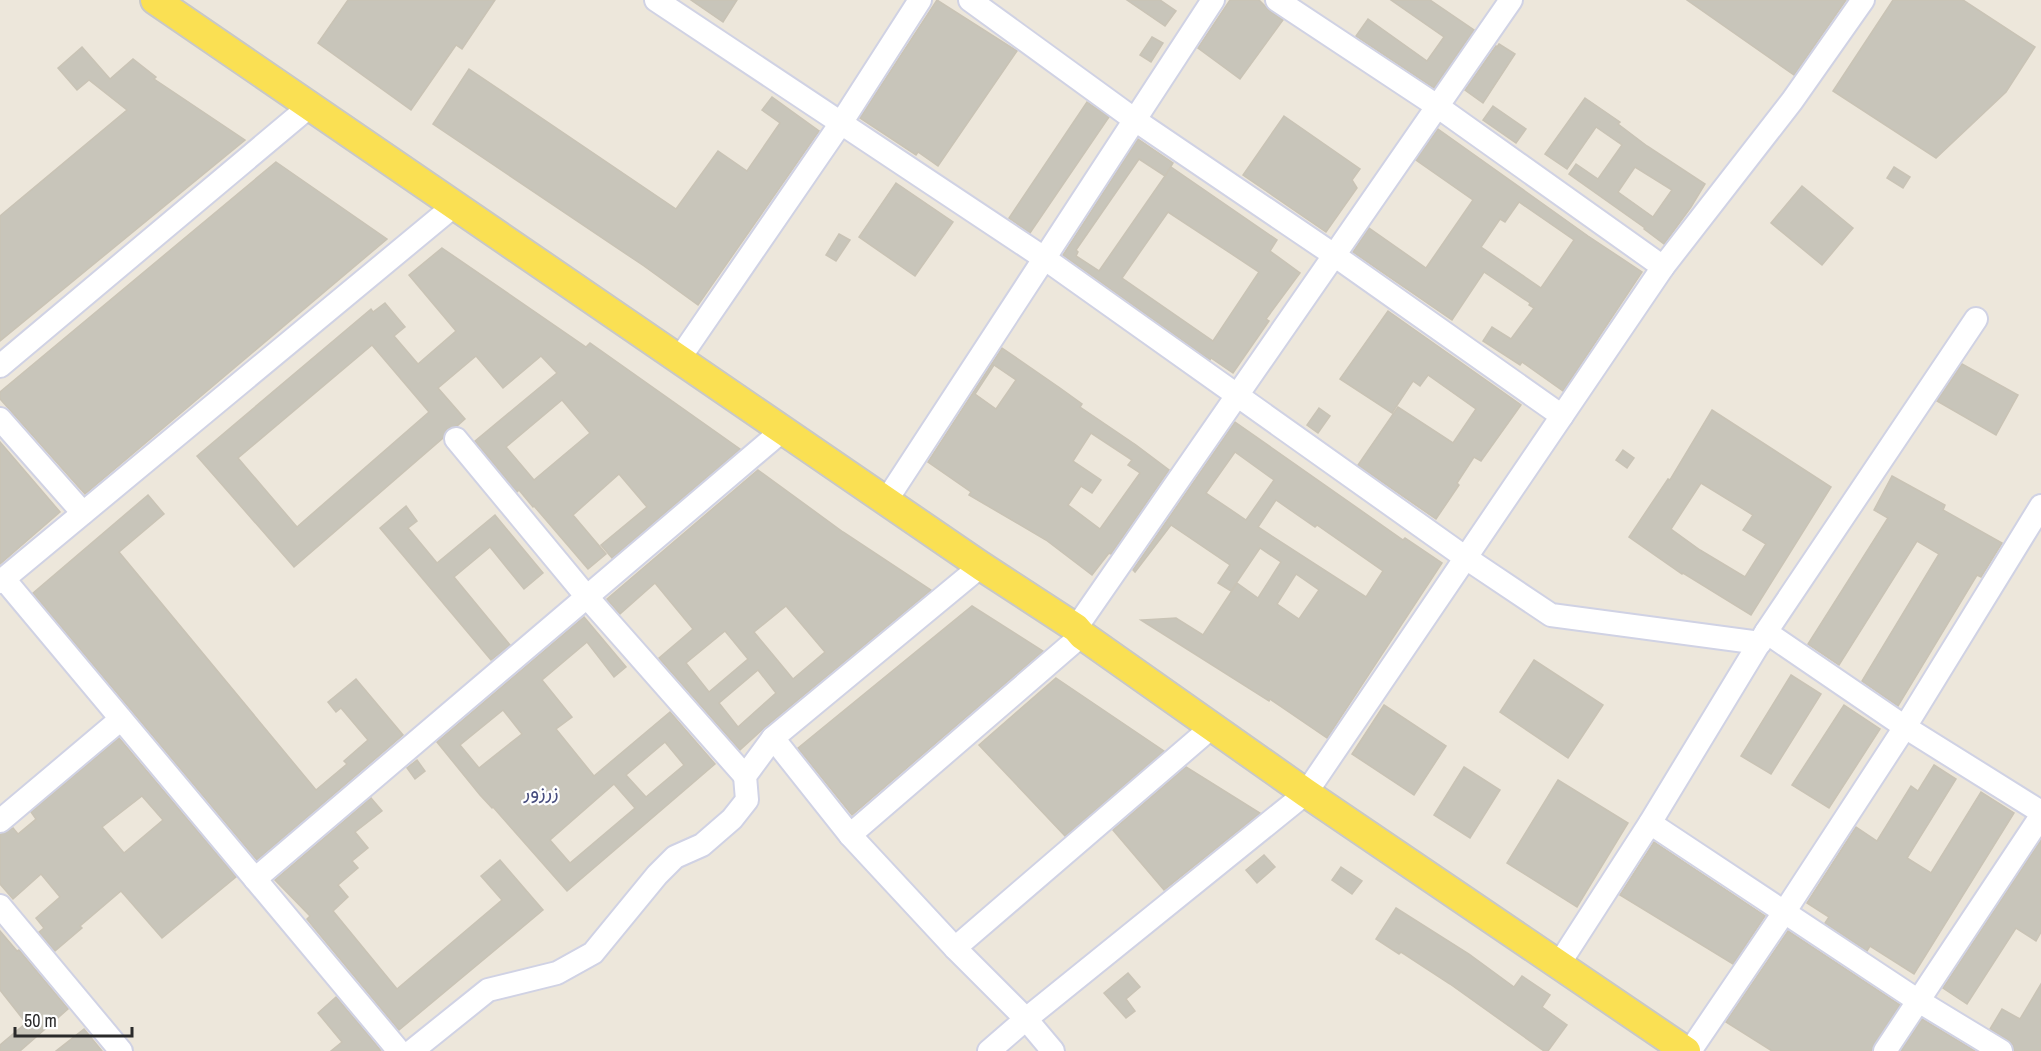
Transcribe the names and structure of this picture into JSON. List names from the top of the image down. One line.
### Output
{"districts":["زرزور"],"scale_bar":"50 m"}
